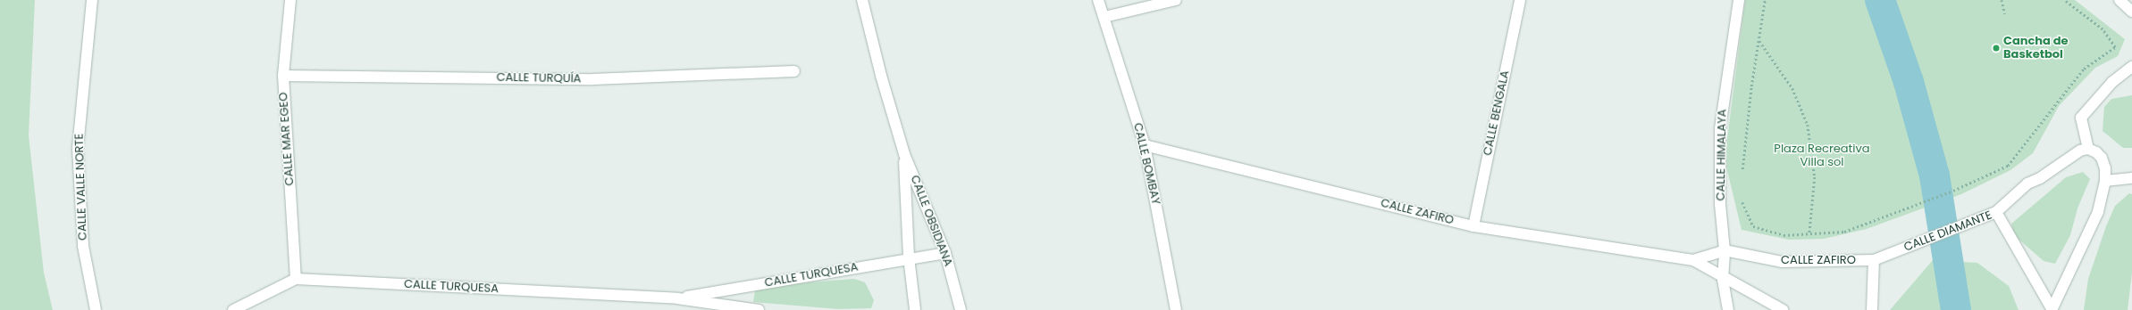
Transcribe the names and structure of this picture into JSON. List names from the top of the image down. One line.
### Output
{"streets":{"street":["CALLE TURQUÍA","CALLE BENGALA","CALLE MAR EGEO","CALLE HIMALAYA","CALLE BOMBAY","CALLE VALLE NORTE","CALLE ZAFIRO","CALLE OBSIDIANA","CALLE DIAMANTE","CALLE TURQUESA"]},"crossings":[["CALLE TURQUÍA","CALLE MAR EGEO"],["CALLE BENGALA","CALLE ZAFIRO"],["CALLE MAR EGEO","CALLE TURQUESA"],["CALLE HIMALAYA","CALLE ZAFIRO"],["CALLE BOMBAY","CALLE ZAFIRO"],["CALLE ZAFIRO","CALLE DIAMANTE"],["CALLE OBSIDIANA","CALLE TURQUESA"]],"parks":["Plaza Recreativa Villa sol"],"places":["Cancha de Basketbol"]}
